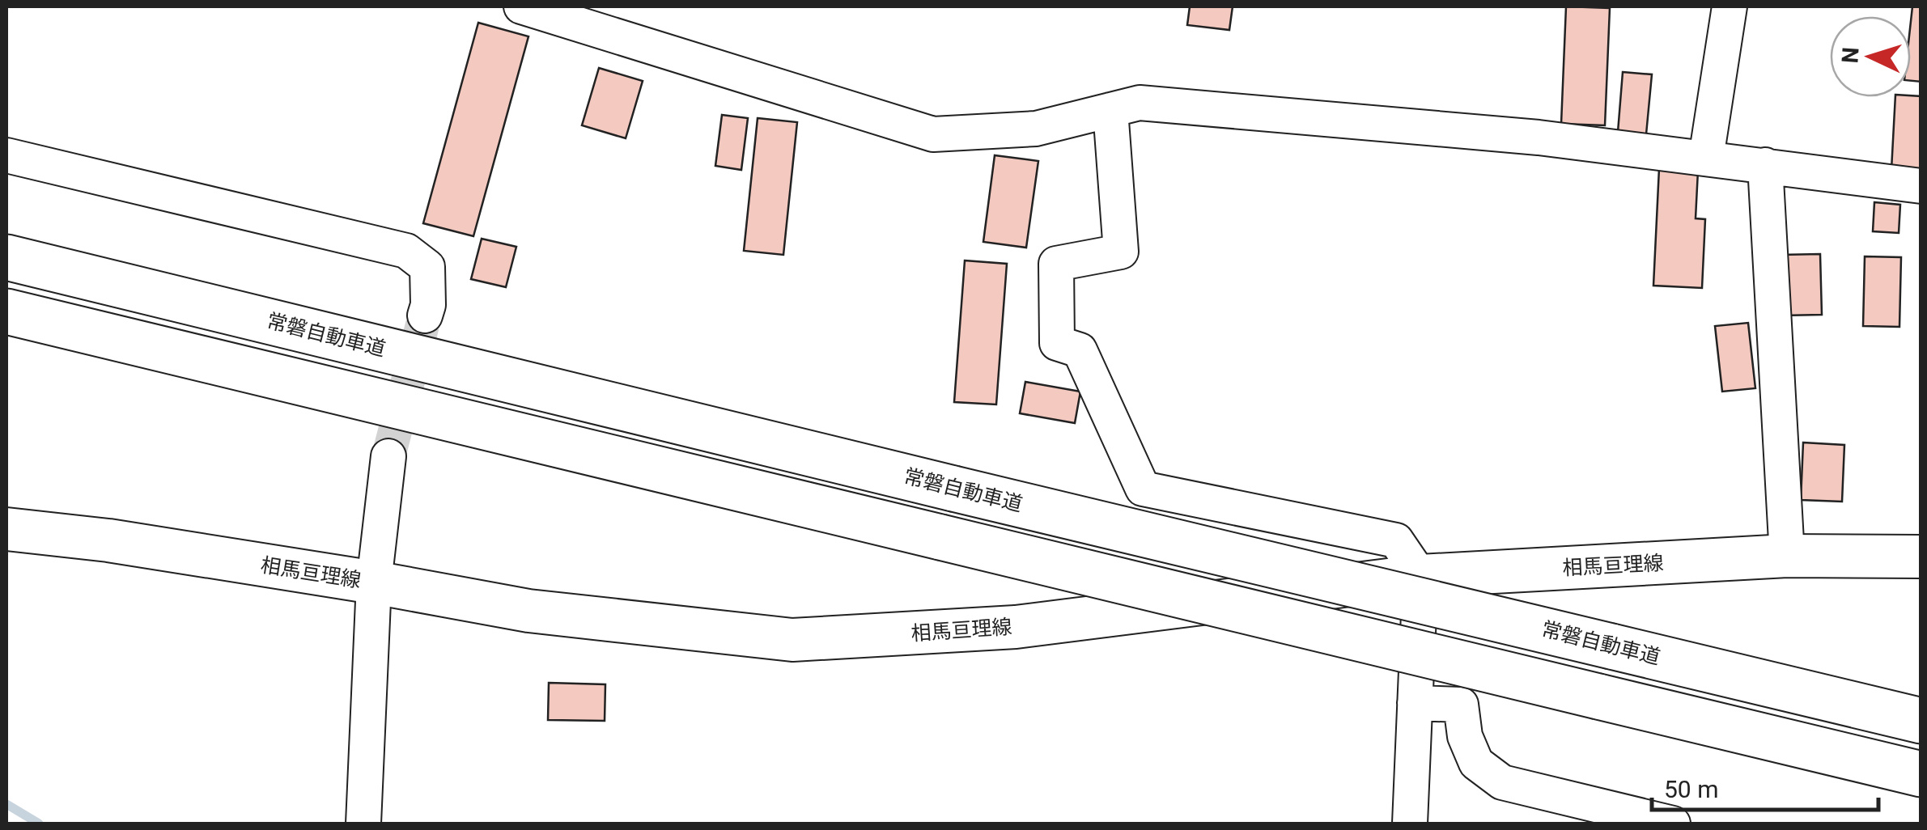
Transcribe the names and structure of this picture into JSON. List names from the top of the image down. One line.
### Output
{"streets":{"highway":["常磐自動車道"],"main road":["相馬亘理線"]},"scale_bar":"50 m","north":"left"}
